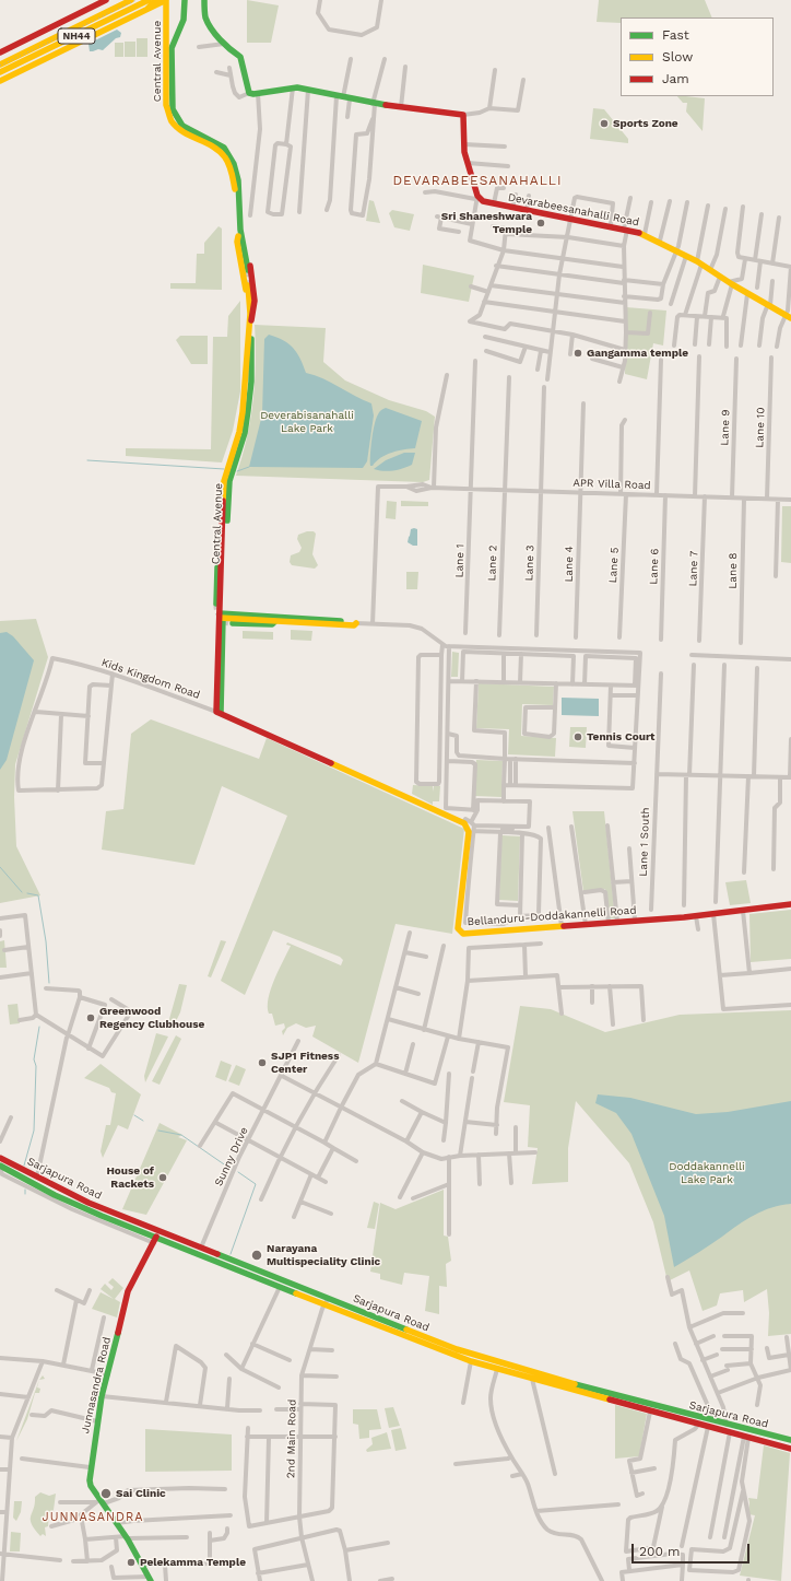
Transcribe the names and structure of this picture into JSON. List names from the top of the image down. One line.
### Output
{"streets":{"main road":["NH44","Central Avenue","Devarabeesanahalli Road","Bellanduru-Doddakannelli Road","Sarjapura Road","Junnasandra Road"],"street":["Lane 9","Lane 10","APR Villa Road","Lane 1","Lane 2","Lane 3","Lane 4","Lane 5","Lane 6","Lane 7","Lane 8","Kids Kingdom Road","Lane 1 South","Sunny Drive","2nd Main Road"]},"crossings":[["Central Avenue","Kids Kingdom Road"],["Lane 9","APR Villa Road"],["Lane 10","APR Villa Road"],["APR Villa Road","Lane 1"],["APR Villa Road","Lane 2"],["APR Villa Road","Lane 3"],["APR Villa Road","Lane 4"],["APR Villa Road","Lane 5"],["APR Villa Road","Lane 6"],["APR Villa Road","Lane 7"],["APR Villa Road","Lane 8"],["Sunny Drive","Sarjapura Road"],["Sarjapura Road","Junnasandra Road"],["Sarjapura Road","2nd Main Road"]],"districts":["DEVARABEESANAHALLI","JUNNASANDRA"],"parks":["Deverabisanahalli Lake Park","Doddakannelli Lake Park"],"places":["Sports Zone","Sri Shaneshwara Temple","Gangamma temple","Tennis Court","Greenwood Regency Clubhouse","SJP1 Fitness Center","House of Rackets","Narayana Multispeciality Clinic","Sai Clinic","Pelekamma Temple"],"legend":["Fast","Slow","Jam"],"scale_bar":"200 m"}
